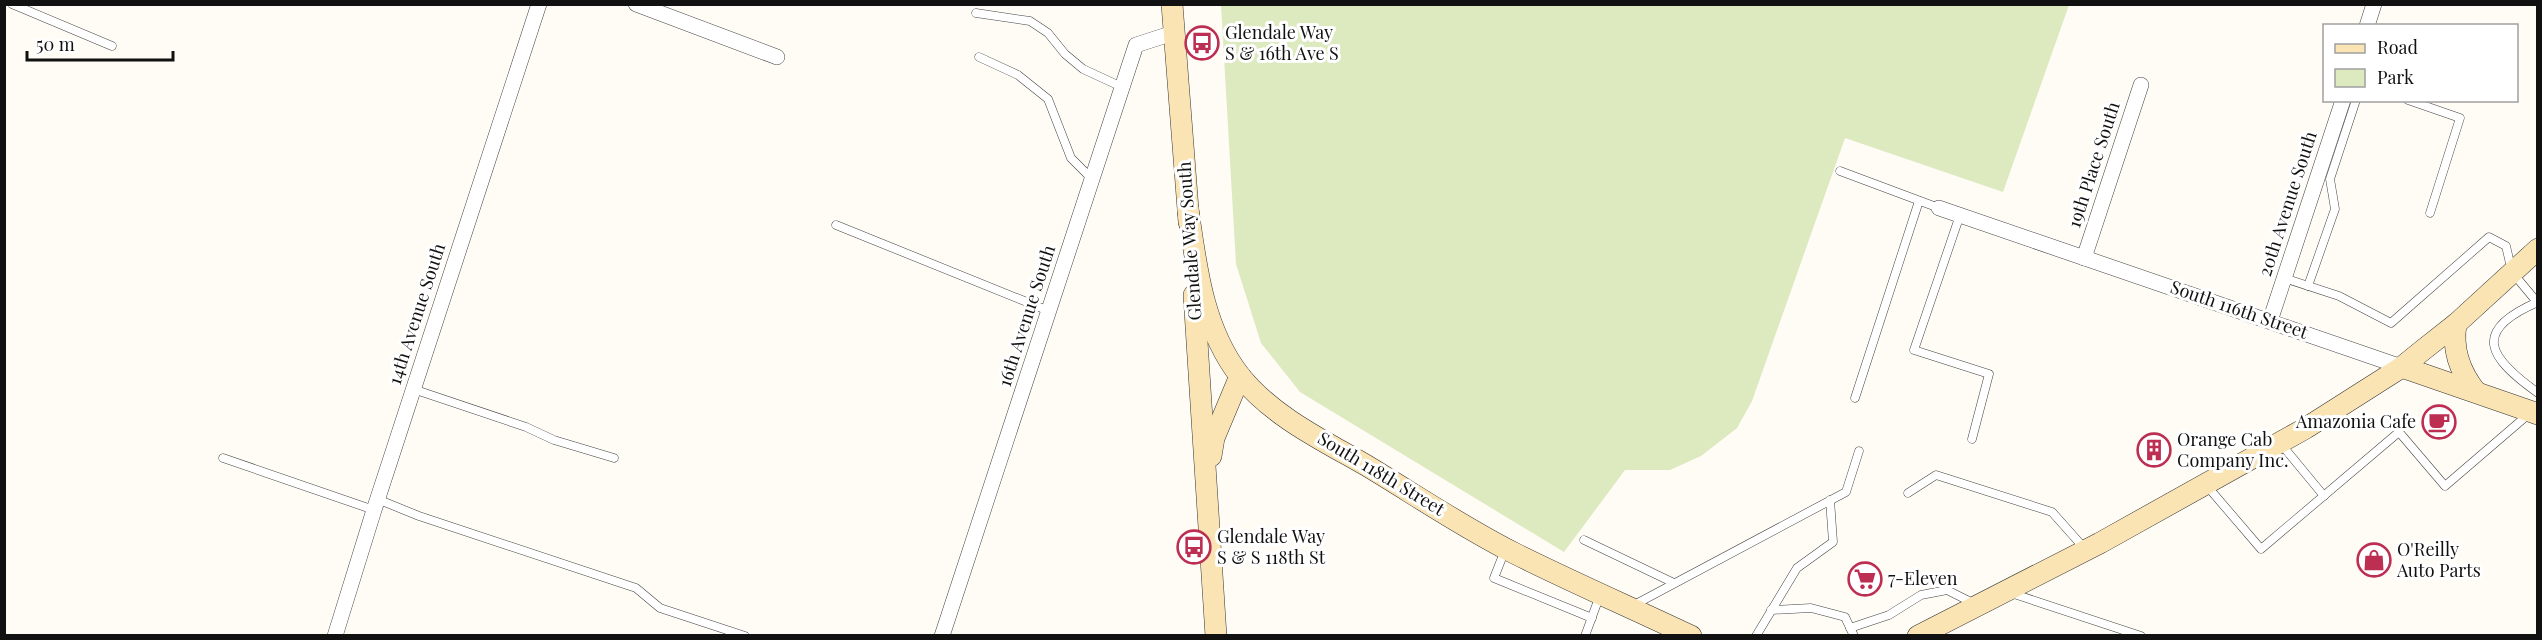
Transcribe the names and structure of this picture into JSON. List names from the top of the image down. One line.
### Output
{"streets":{"street":["19th Place South","20th Avenue South","Glendale Way South","South 116th Street","14th Avenue South","16th Avenue South","South 118th Street"]},"crossings":[["19th Place South","South 116th Street"],["20th Avenue South","South 116th Street"],["Glendale Way South","16th Avenue South"],["Glendale Way South","South 118th Street"]],"places":{"bus stop":["Glendale Way S & 16th Ave S","Glendale Way S & S 118th St"],"cafe":["Amazonia Cafe"],"building":["Orange Cab Company Inc."],"shop":["O'Reilly Auto Parts"],"supermarket":["7-Eleven"]},"legend":["Road","Park"],"scale_bar":"50 m"}
